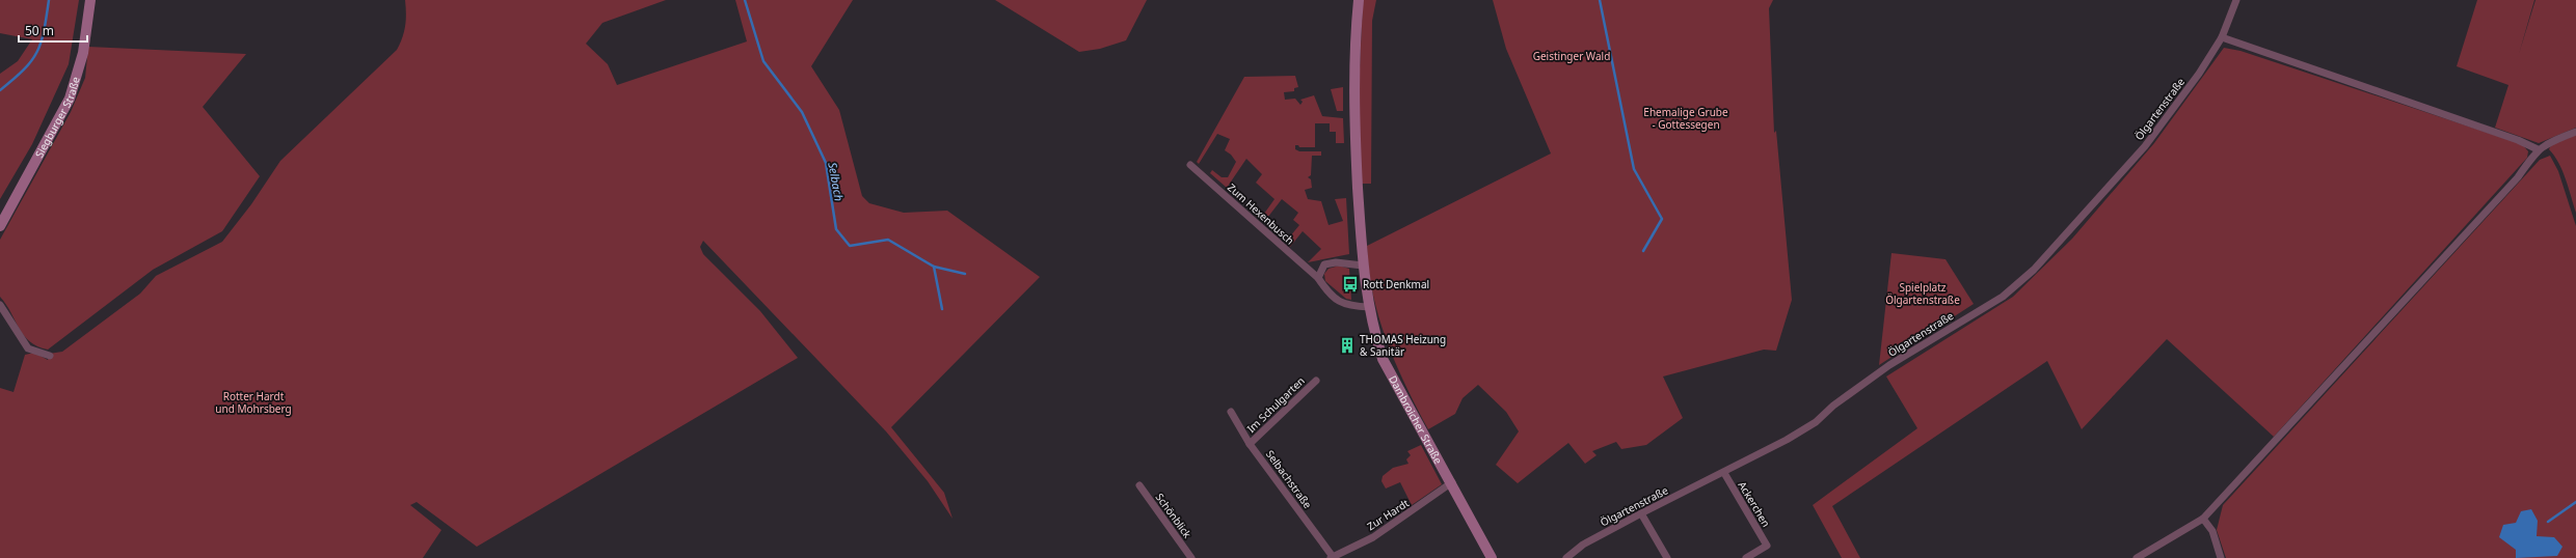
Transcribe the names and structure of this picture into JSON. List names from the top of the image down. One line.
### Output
{"streets":{"street":["Ölgartenstraße","Siegburger Straße","Zum Hexenbusch","Im Schulgarten","Dambroicher Straße","Selbachstraße","Ackerchen","Zur Hardt","Schönblick"]},"crossings":[["Ölgartenstraße","Ackerchen"],["Zum Hexenbusch","Dambroicher Straße"],["Im Schulgarten","Selbachstraße"],["Dambroicher Straße","Zur Hardt"],["Selbachstraße","Zur Hardt"]],"water":["Selbach"],"parks":["Geistinger Wald","Ehemalige Grube - Gottessegen","Spielplatz Ölgartenstraße","Rotter Hardt und Mohrsberg"],"places":{"bus stop":["Rott Denkmal"],"building":["THOMAS Heizung & Sanitär"]},"scale_bar":"50 m"}
